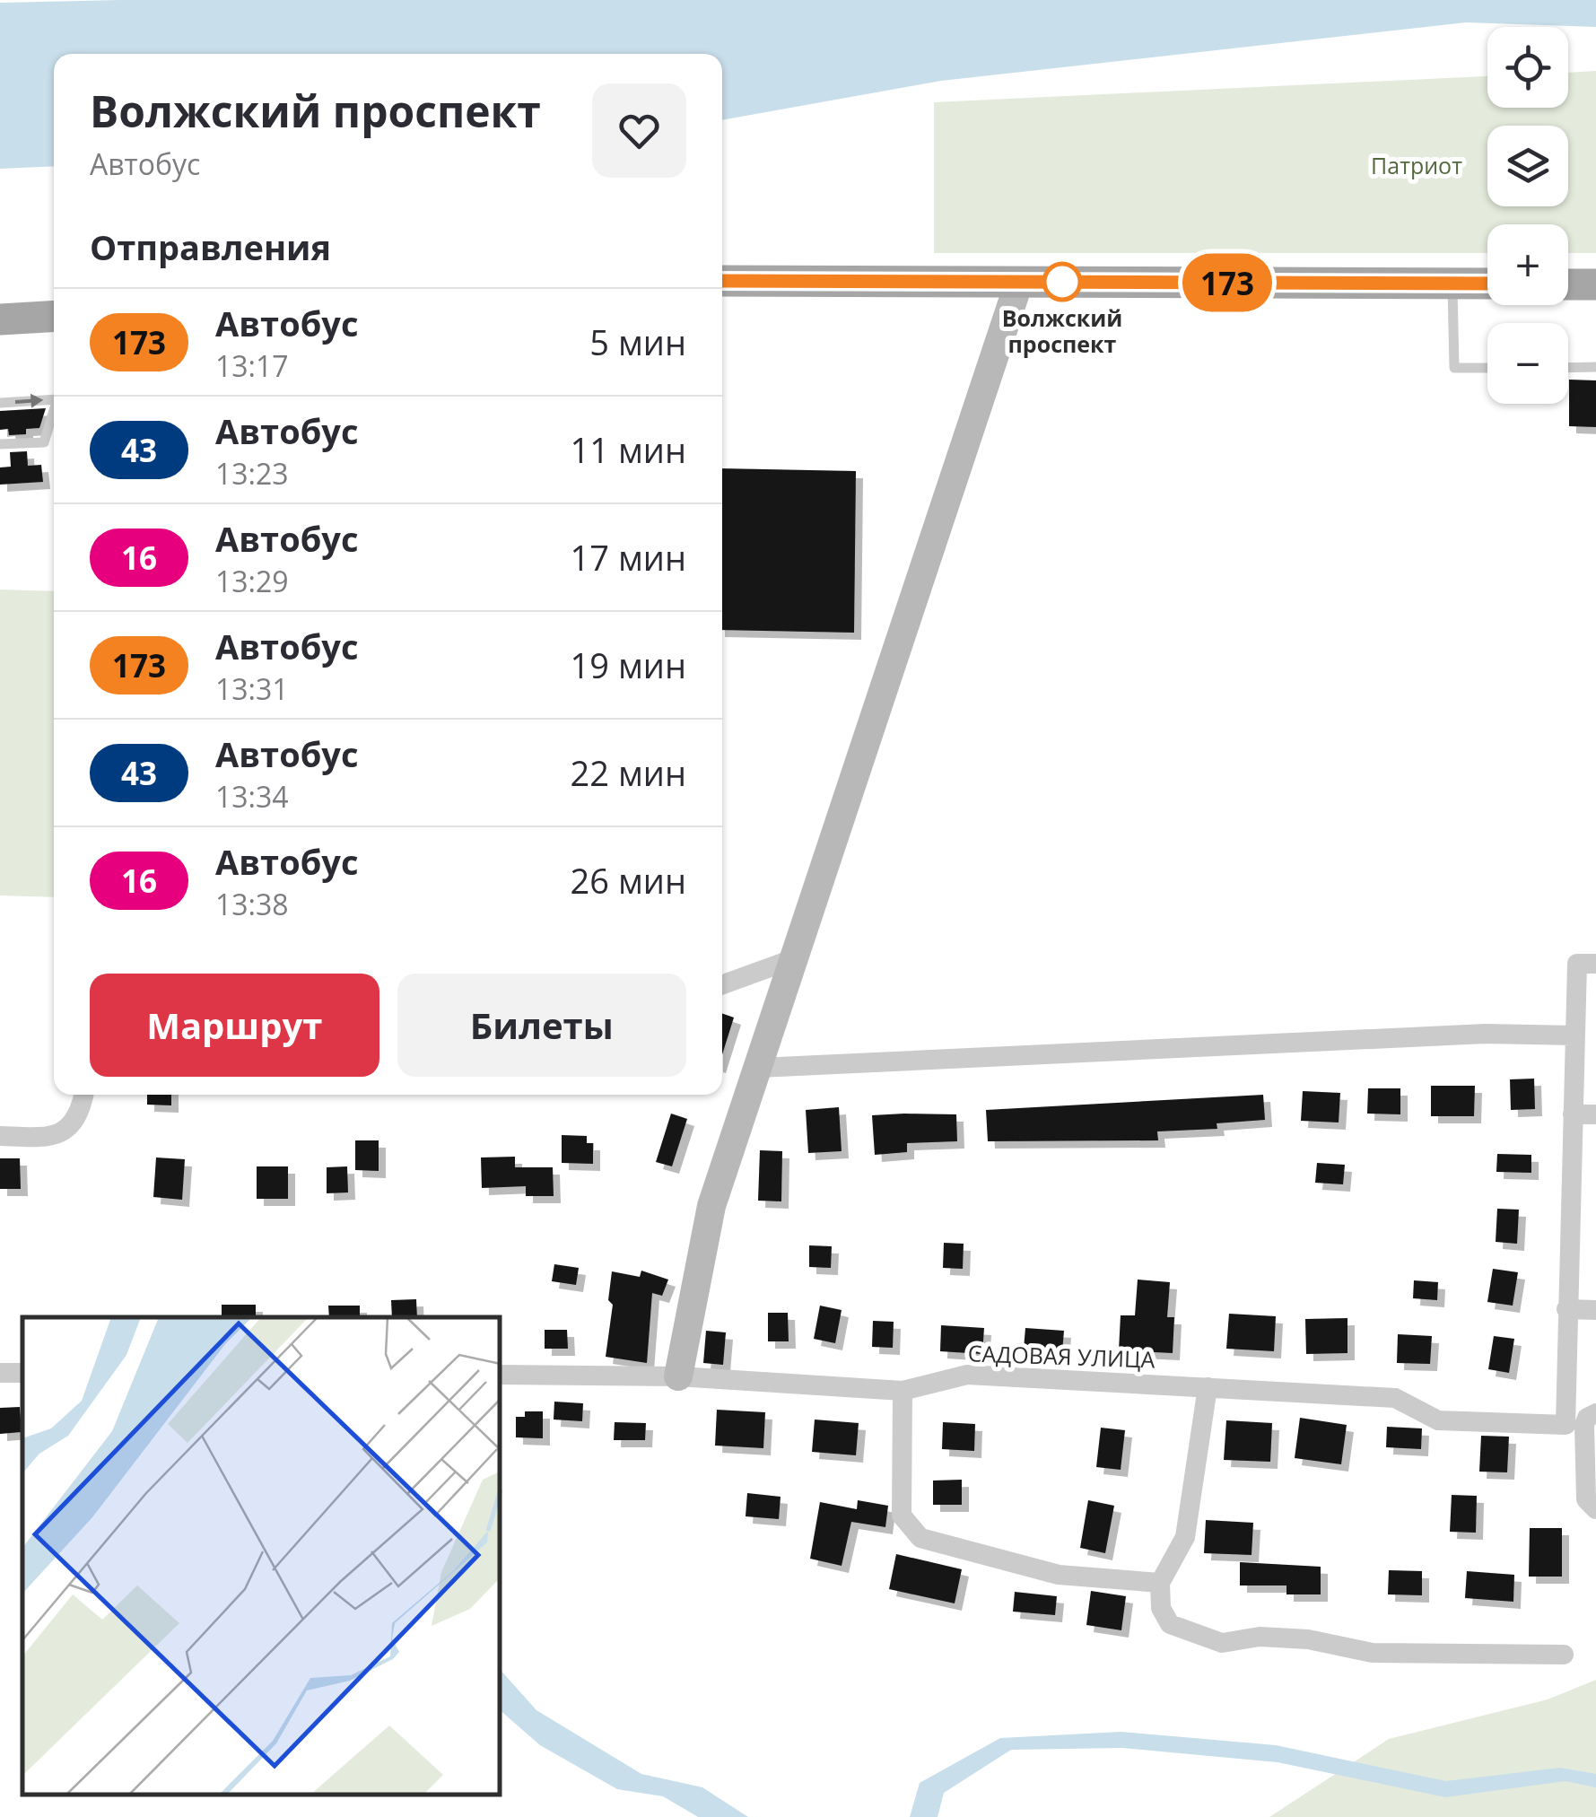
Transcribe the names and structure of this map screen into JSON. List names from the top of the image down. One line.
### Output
{"streets":{"street":["САДОВАЯ УЛИЦА"]},"parks":["Патриот"],"places":["Волжский проспект"],"lines":["bus line 173"],"page":{"on_map":"173","map_buttons":["+","−"],"heading":[["Волжский проспект","Автобус"],"Отправления"],"list":[{"mark":"173","name":"Автобус","note":"13:17","value":"5 мин"},{"mark":"43","name":"Автобус","note":"13:23","value":"11 мин"},{"mark":"16","name":"Автобус","note":"13:29","value":"17 мин"},{"mark":"173","name":"Автобус","note":"13:31","value":"19 мин"},{"mark":"43","name":"Автобус","note":"13:34","value":"22 мин"},{"mark":"16","name":"Автобус","note":"13:38","value":"26 мин"}],"buttons":["Маршрут","Билеты"]}}
